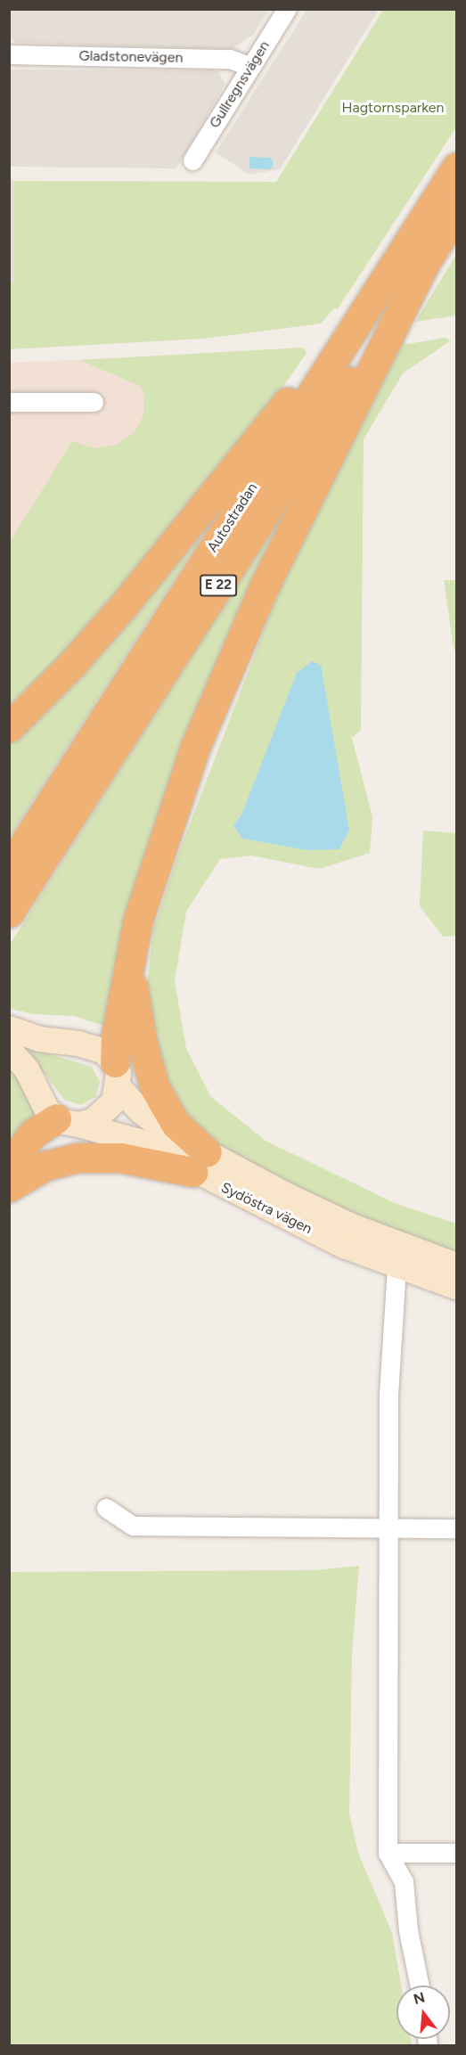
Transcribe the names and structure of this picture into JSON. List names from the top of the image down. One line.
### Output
{"streets":{"highway":["Autostradan","E 22"],"main road":["Sydöstra vägen"],"street":["Gladstonevägen","Gullregnsvägen"]},"crossings":[["Gladstonevägen","Gullregnsvägen"]],"parks":["Hagtornsparken"],"north":"top"}
